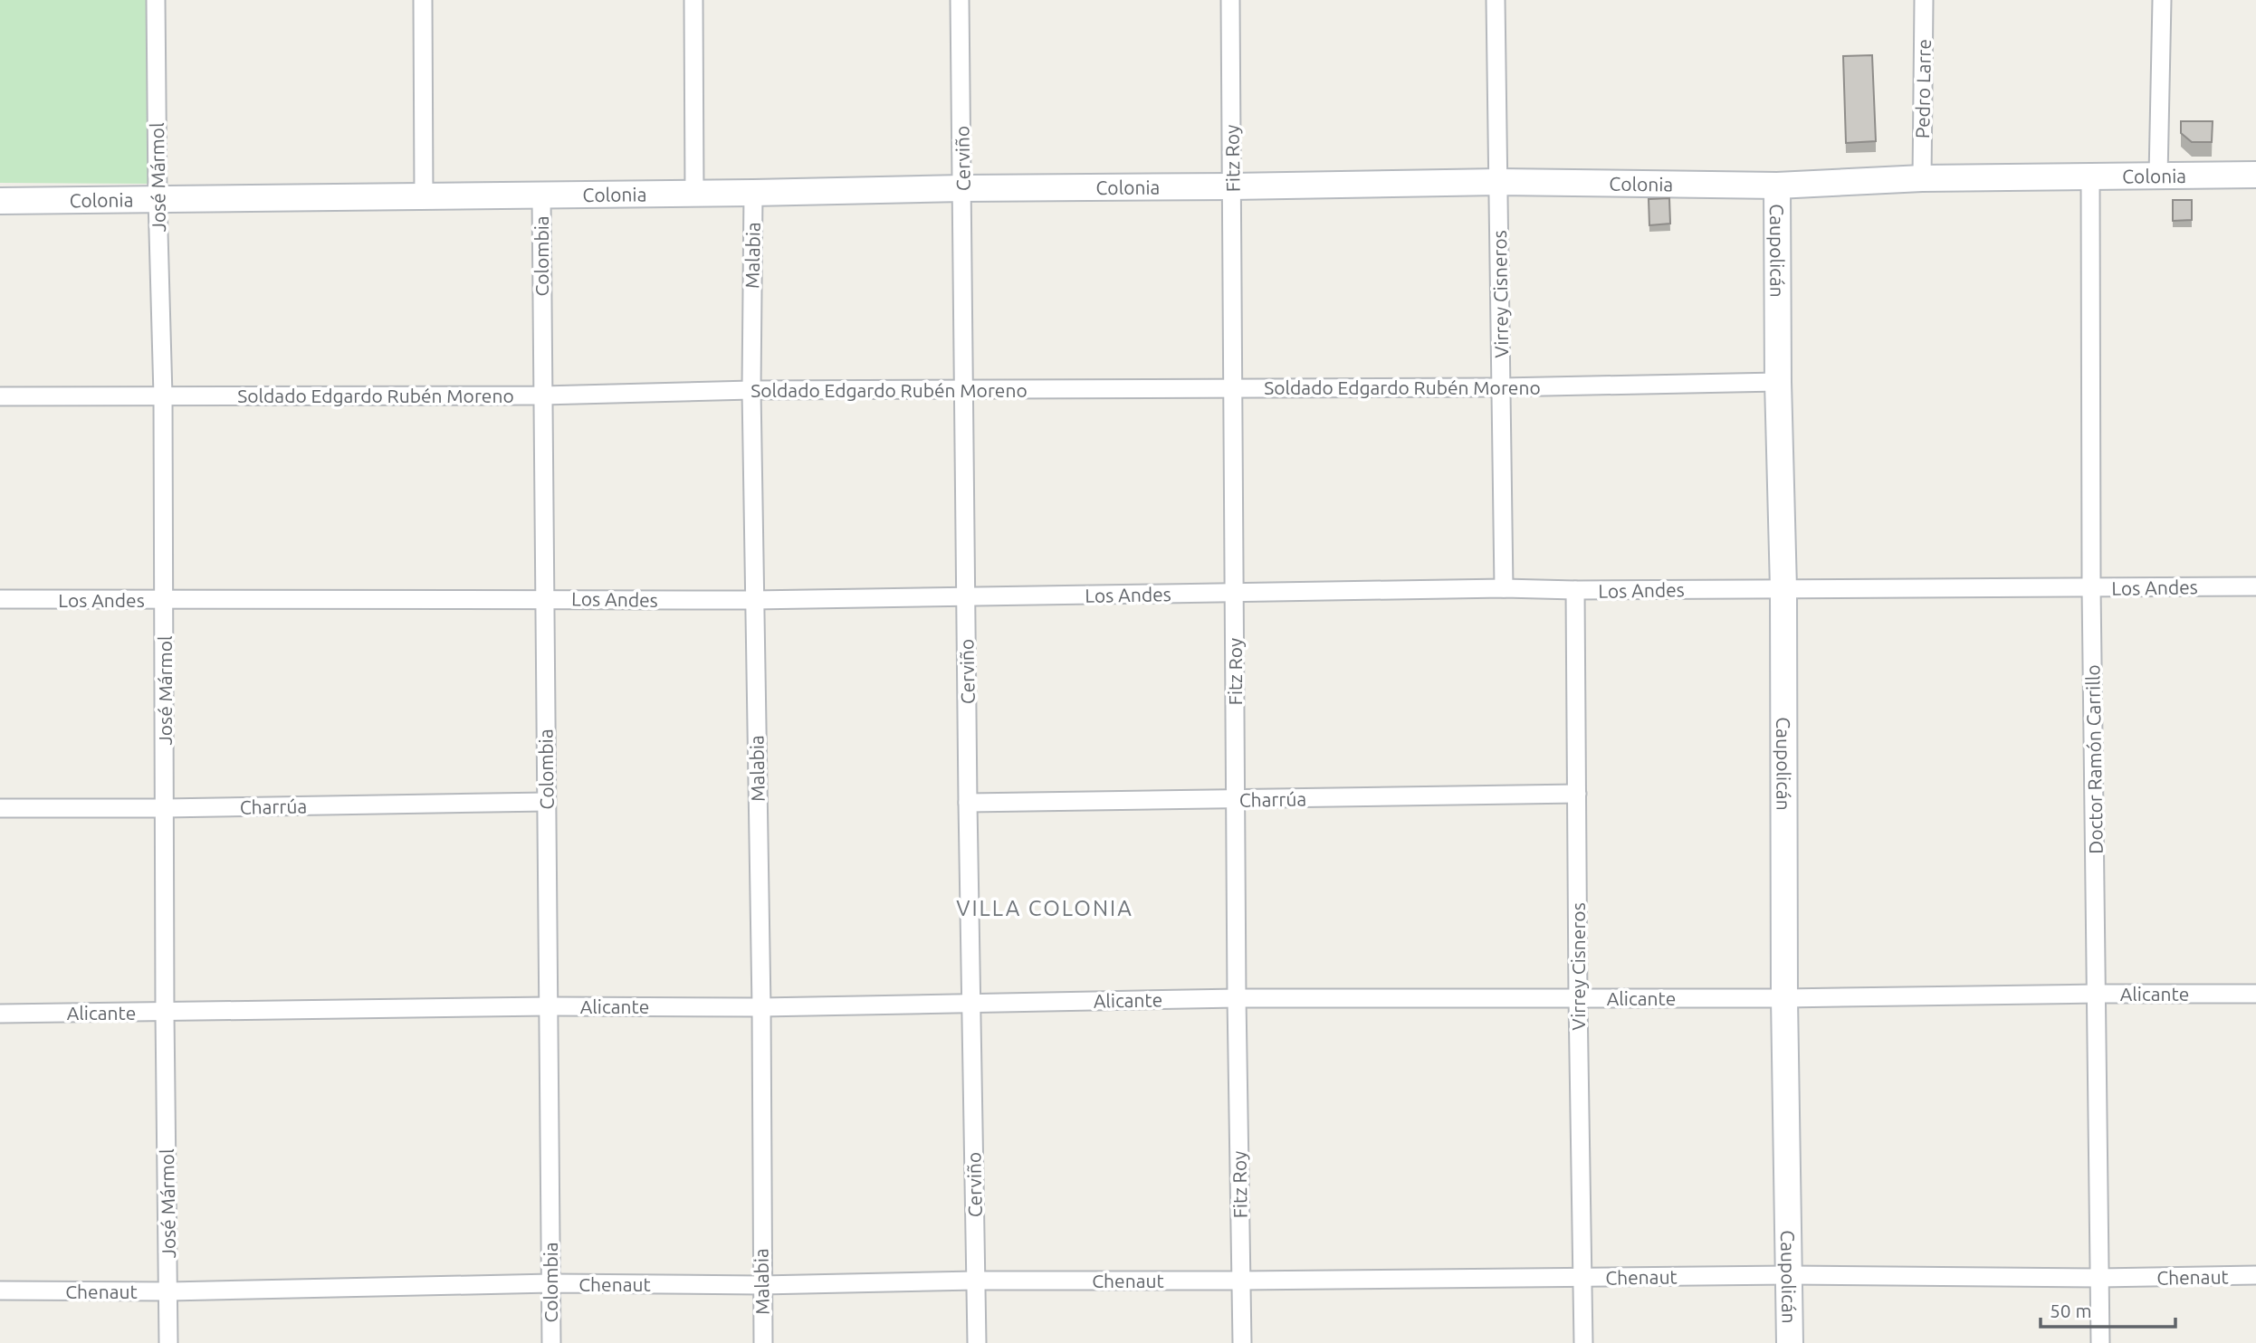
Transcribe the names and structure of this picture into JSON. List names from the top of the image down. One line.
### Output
{"streets":{"street":["Pedro Larre","Cerviño","Fitz Roy","Colonia","José Mármol","Caupolicán","Malabia","Colombia","Virrey Cisneros","Soldado Edgardo Rubén Moreno","Los Andes","Doctor Ramón Carrillo","Charrúa","Alicante","Chenaut"]},"crossings":[["Pedro Larre","Colonia"],["Cerviño","Colonia"],["Cerviño","Soldado Edgardo Rubén Moreno"],["Cerviño","Los Andes"],["Cerviño","Charrúa"],["Cerviño","Alicante"],["Cerviño","Chenaut"],["Fitz Roy","Colonia"],["Fitz Roy","Soldado Edgardo Rubén Moreno"],["Fitz Roy","Los Andes"],["Fitz Roy","Charrúa"],["Fitz Roy","Alicante"],["Fitz Roy","Chenaut"],["Colonia","José Mármol"],["Colonia","Caupolicán"],["Colonia","Malabia"],["Colonia","Colombia"],["Colonia","Virrey Cisneros"],["Colonia","Doctor Ramón Carrillo"],["José Mármol","Soldado Edgardo Rubén Moreno"],["José Mármol","Los Andes"],["José Mármol","Charrúa"],["José Mármol","Alicante"],["José Mármol","Chenaut"],["Caupolicán","Soldado Edgardo Rubén Moreno"],["Caupolicán","Los Andes"],["Caupolicán","Alicante"],["Caupolicán","Chenaut"],["Malabia","Soldado Edgardo Rubén Moreno"],["Malabia","Los Andes"],["Malabia","Alicante"],["Malabia","Chenaut"],["Colombia","Soldado Edgardo Rubén Moreno"],["Colombia","Los Andes"],["Colombia","Charrúa"],["Colombia","Alicante"],["Colombia","Chenaut"],["Virrey Cisneros","Soldado Edgardo Rubén Moreno"],["Virrey Cisneros","Los Andes"],["Virrey Cisneros","Charrúa"],["Virrey Cisneros","Alicante"],["Virrey Cisneros","Chenaut"],["Los Andes","Doctor Ramón Carrillo"],["Doctor Ramón Carrillo","Alicante"],["Doctor Ramón Carrillo","Chenaut"]],"districts":["VILLA COLONIA"],"scale_bar":"50 m"}
